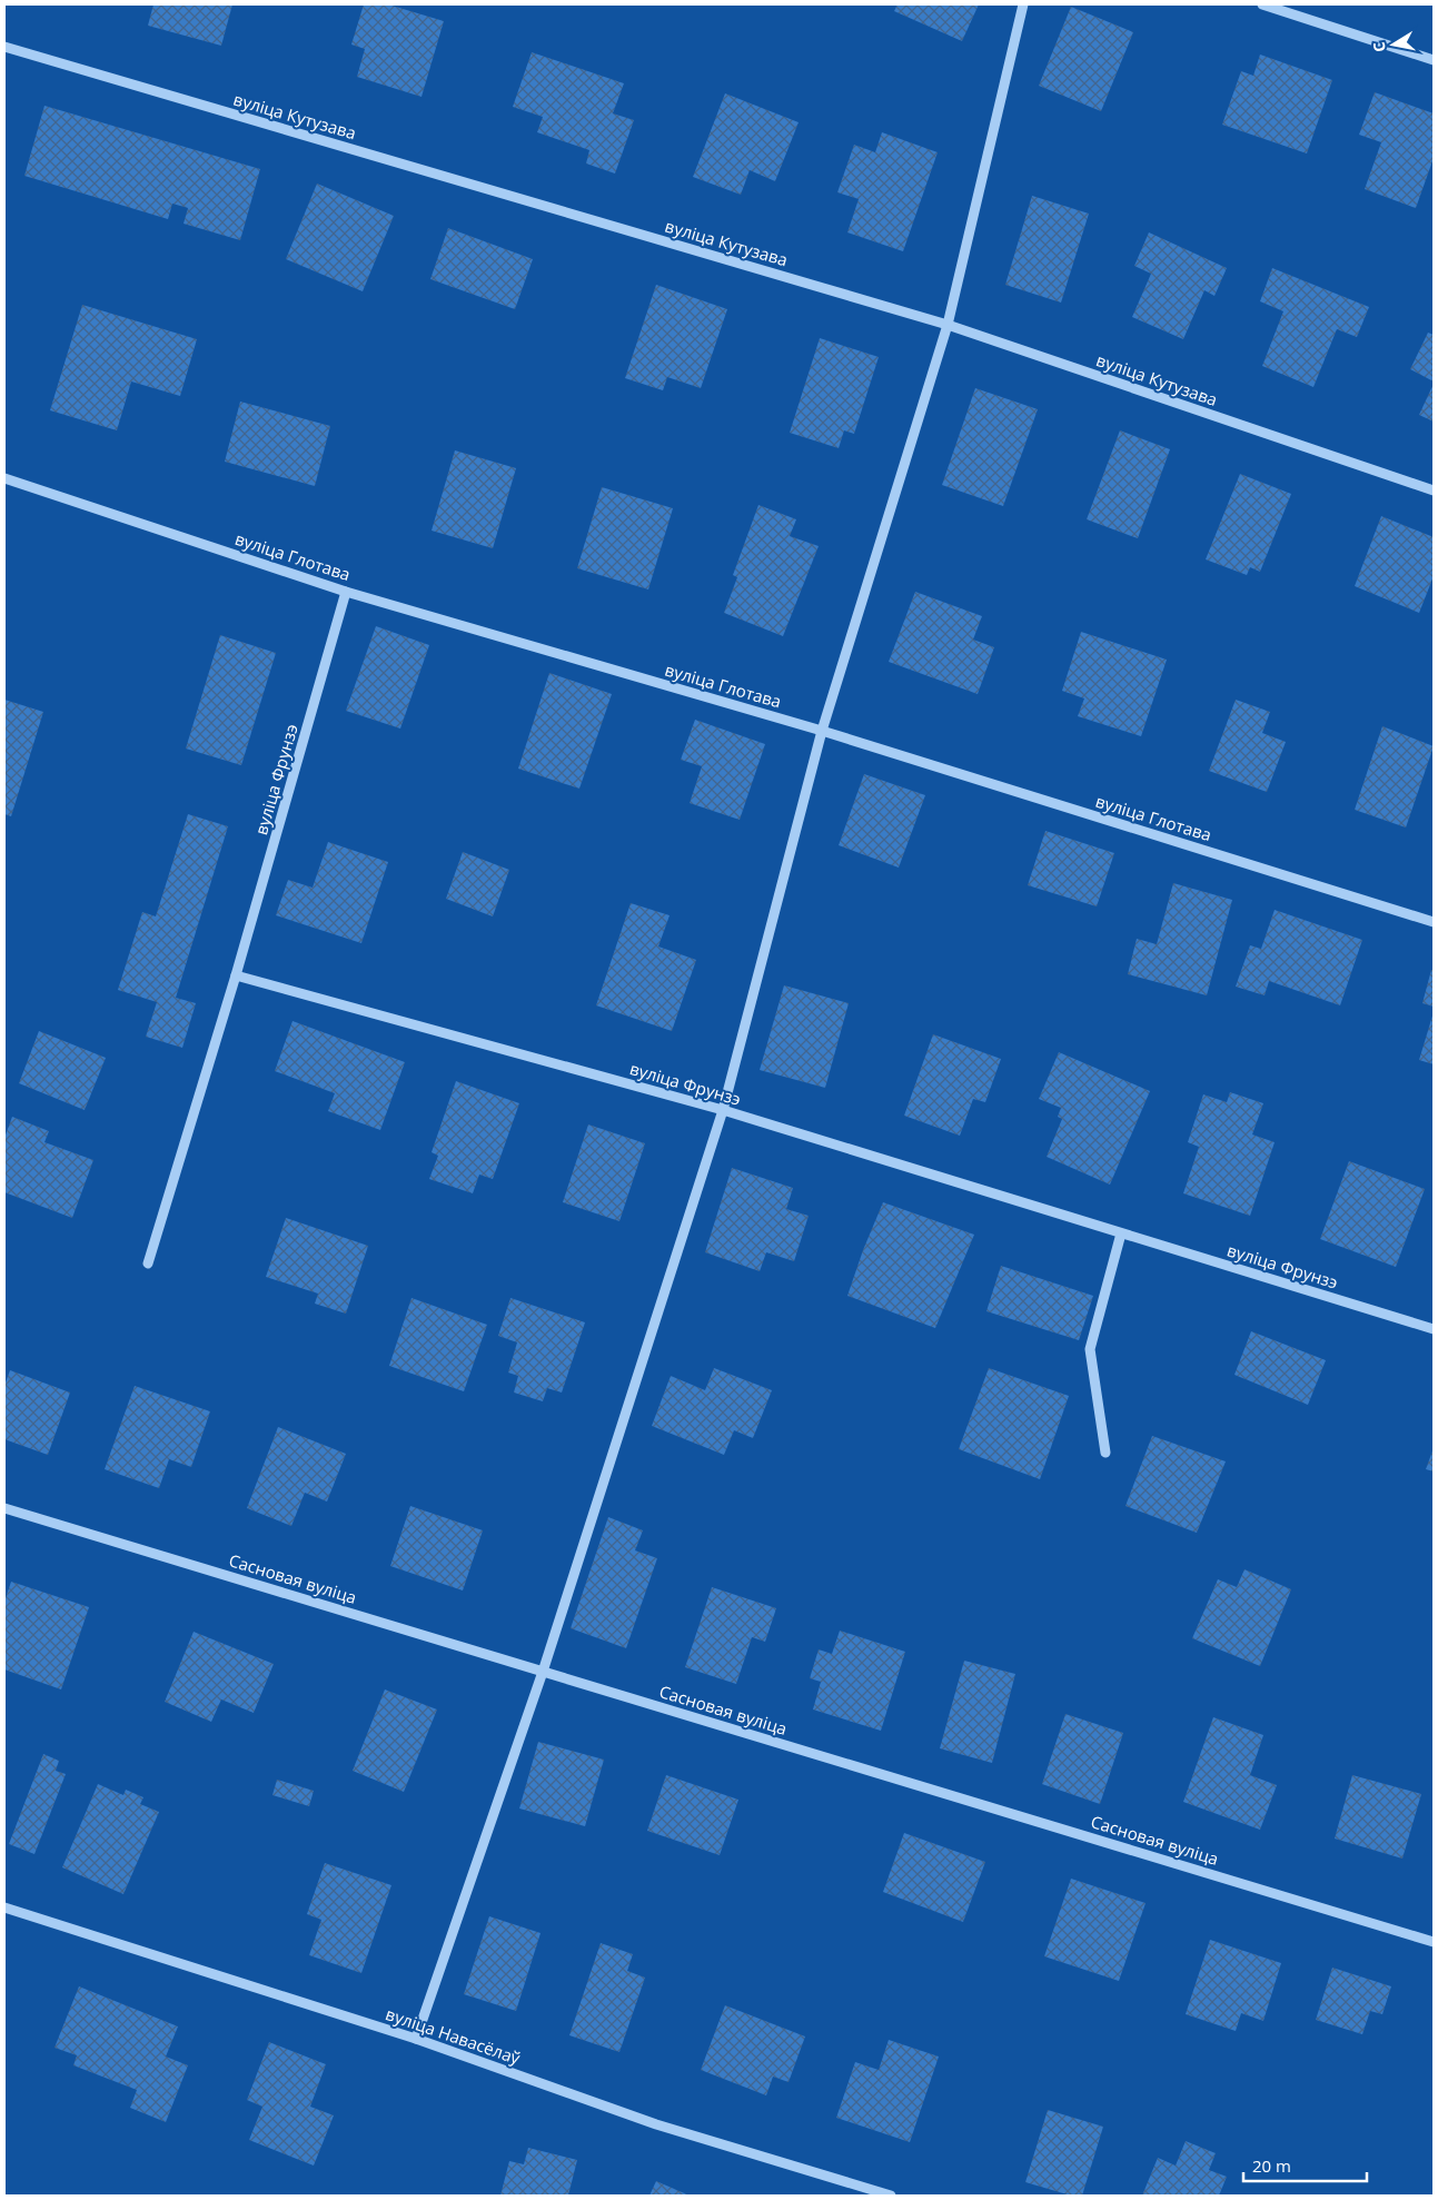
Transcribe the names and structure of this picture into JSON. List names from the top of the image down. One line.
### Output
{"streets":{"street":["вуліца Кутузава","вуліца Глотава","вуліца Фрунзэ","Сасновая вуліца","вуліца Навасёлаў"]},"crossings":[["вуліца Глотава","вуліца Фрунзэ"]],"scale_bar":"20 m","north":"left"}
